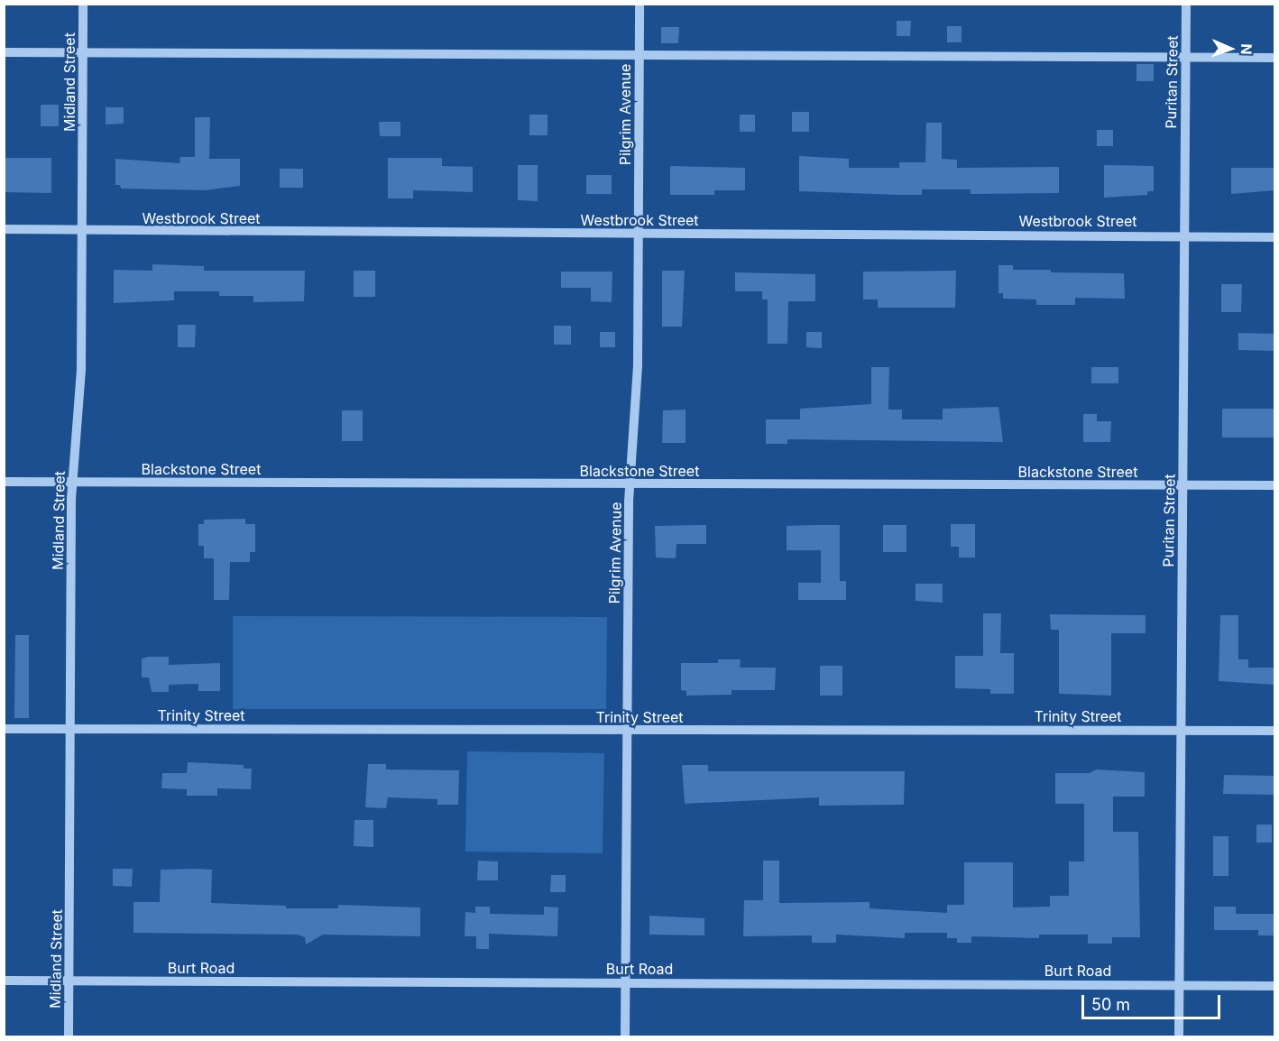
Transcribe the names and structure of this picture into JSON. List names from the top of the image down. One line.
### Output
{"streets":{"street":["Midland Street","Puritan Street","Pilgrim Avenue","Westbrook Street","Blackstone Street","Trinity Street","Burt Road"]},"crossings":[["Midland Street","Westbrook Street"],["Midland Street","Blackstone Street"],["Midland Street","Trinity Street"],["Midland Street","Burt Road"],["Puritan Street","Westbrook Street"],["Puritan Street","Blackstone Street"],["Puritan Street","Trinity Street"],["Puritan Street","Burt Road"],["Pilgrim Avenue","Westbrook Street"],["Pilgrim Avenue","Blackstone Street"],["Pilgrim Avenue","Trinity Street"],["Pilgrim Avenue","Burt Road"]],"scale_bar":"50 m","north":"right"}
